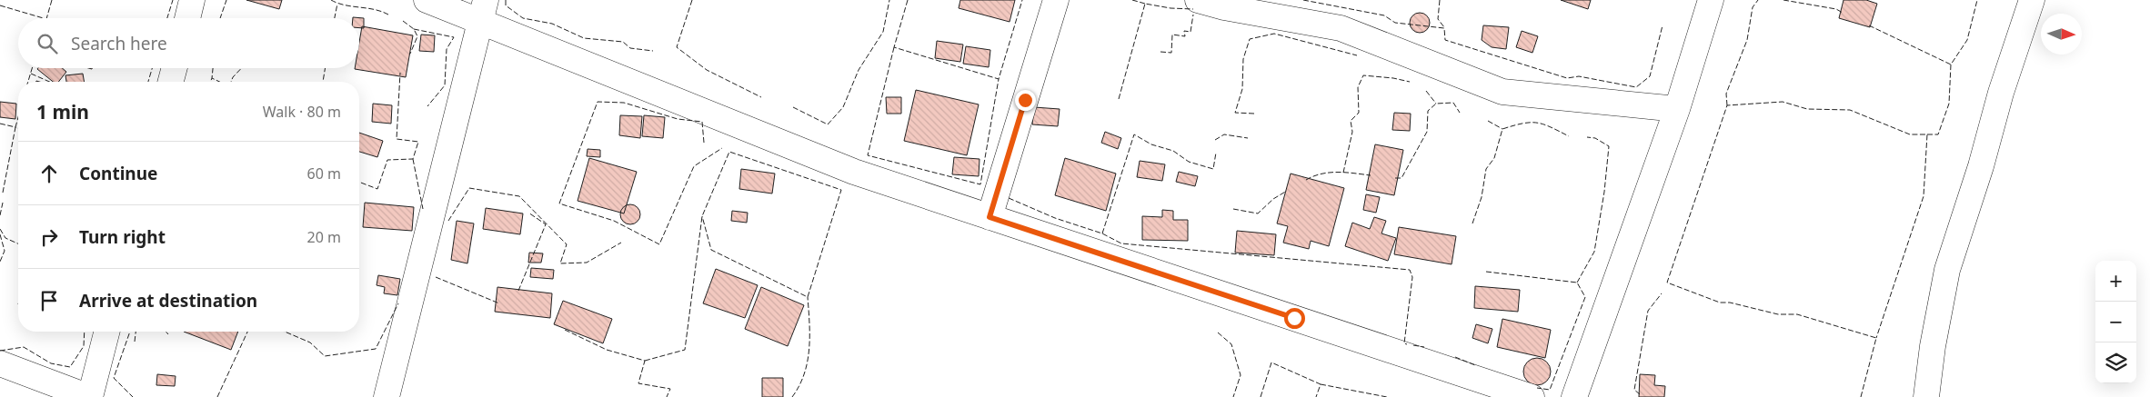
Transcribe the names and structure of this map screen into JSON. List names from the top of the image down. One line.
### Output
{"north":"right","page":{"search":"Search here","heading":["1 min","Walk · 80 m"],"list":[["Continue","60 m"],["Turn right","20 m"],"Arrive at destination"],"map_buttons":["+","−"]}}
